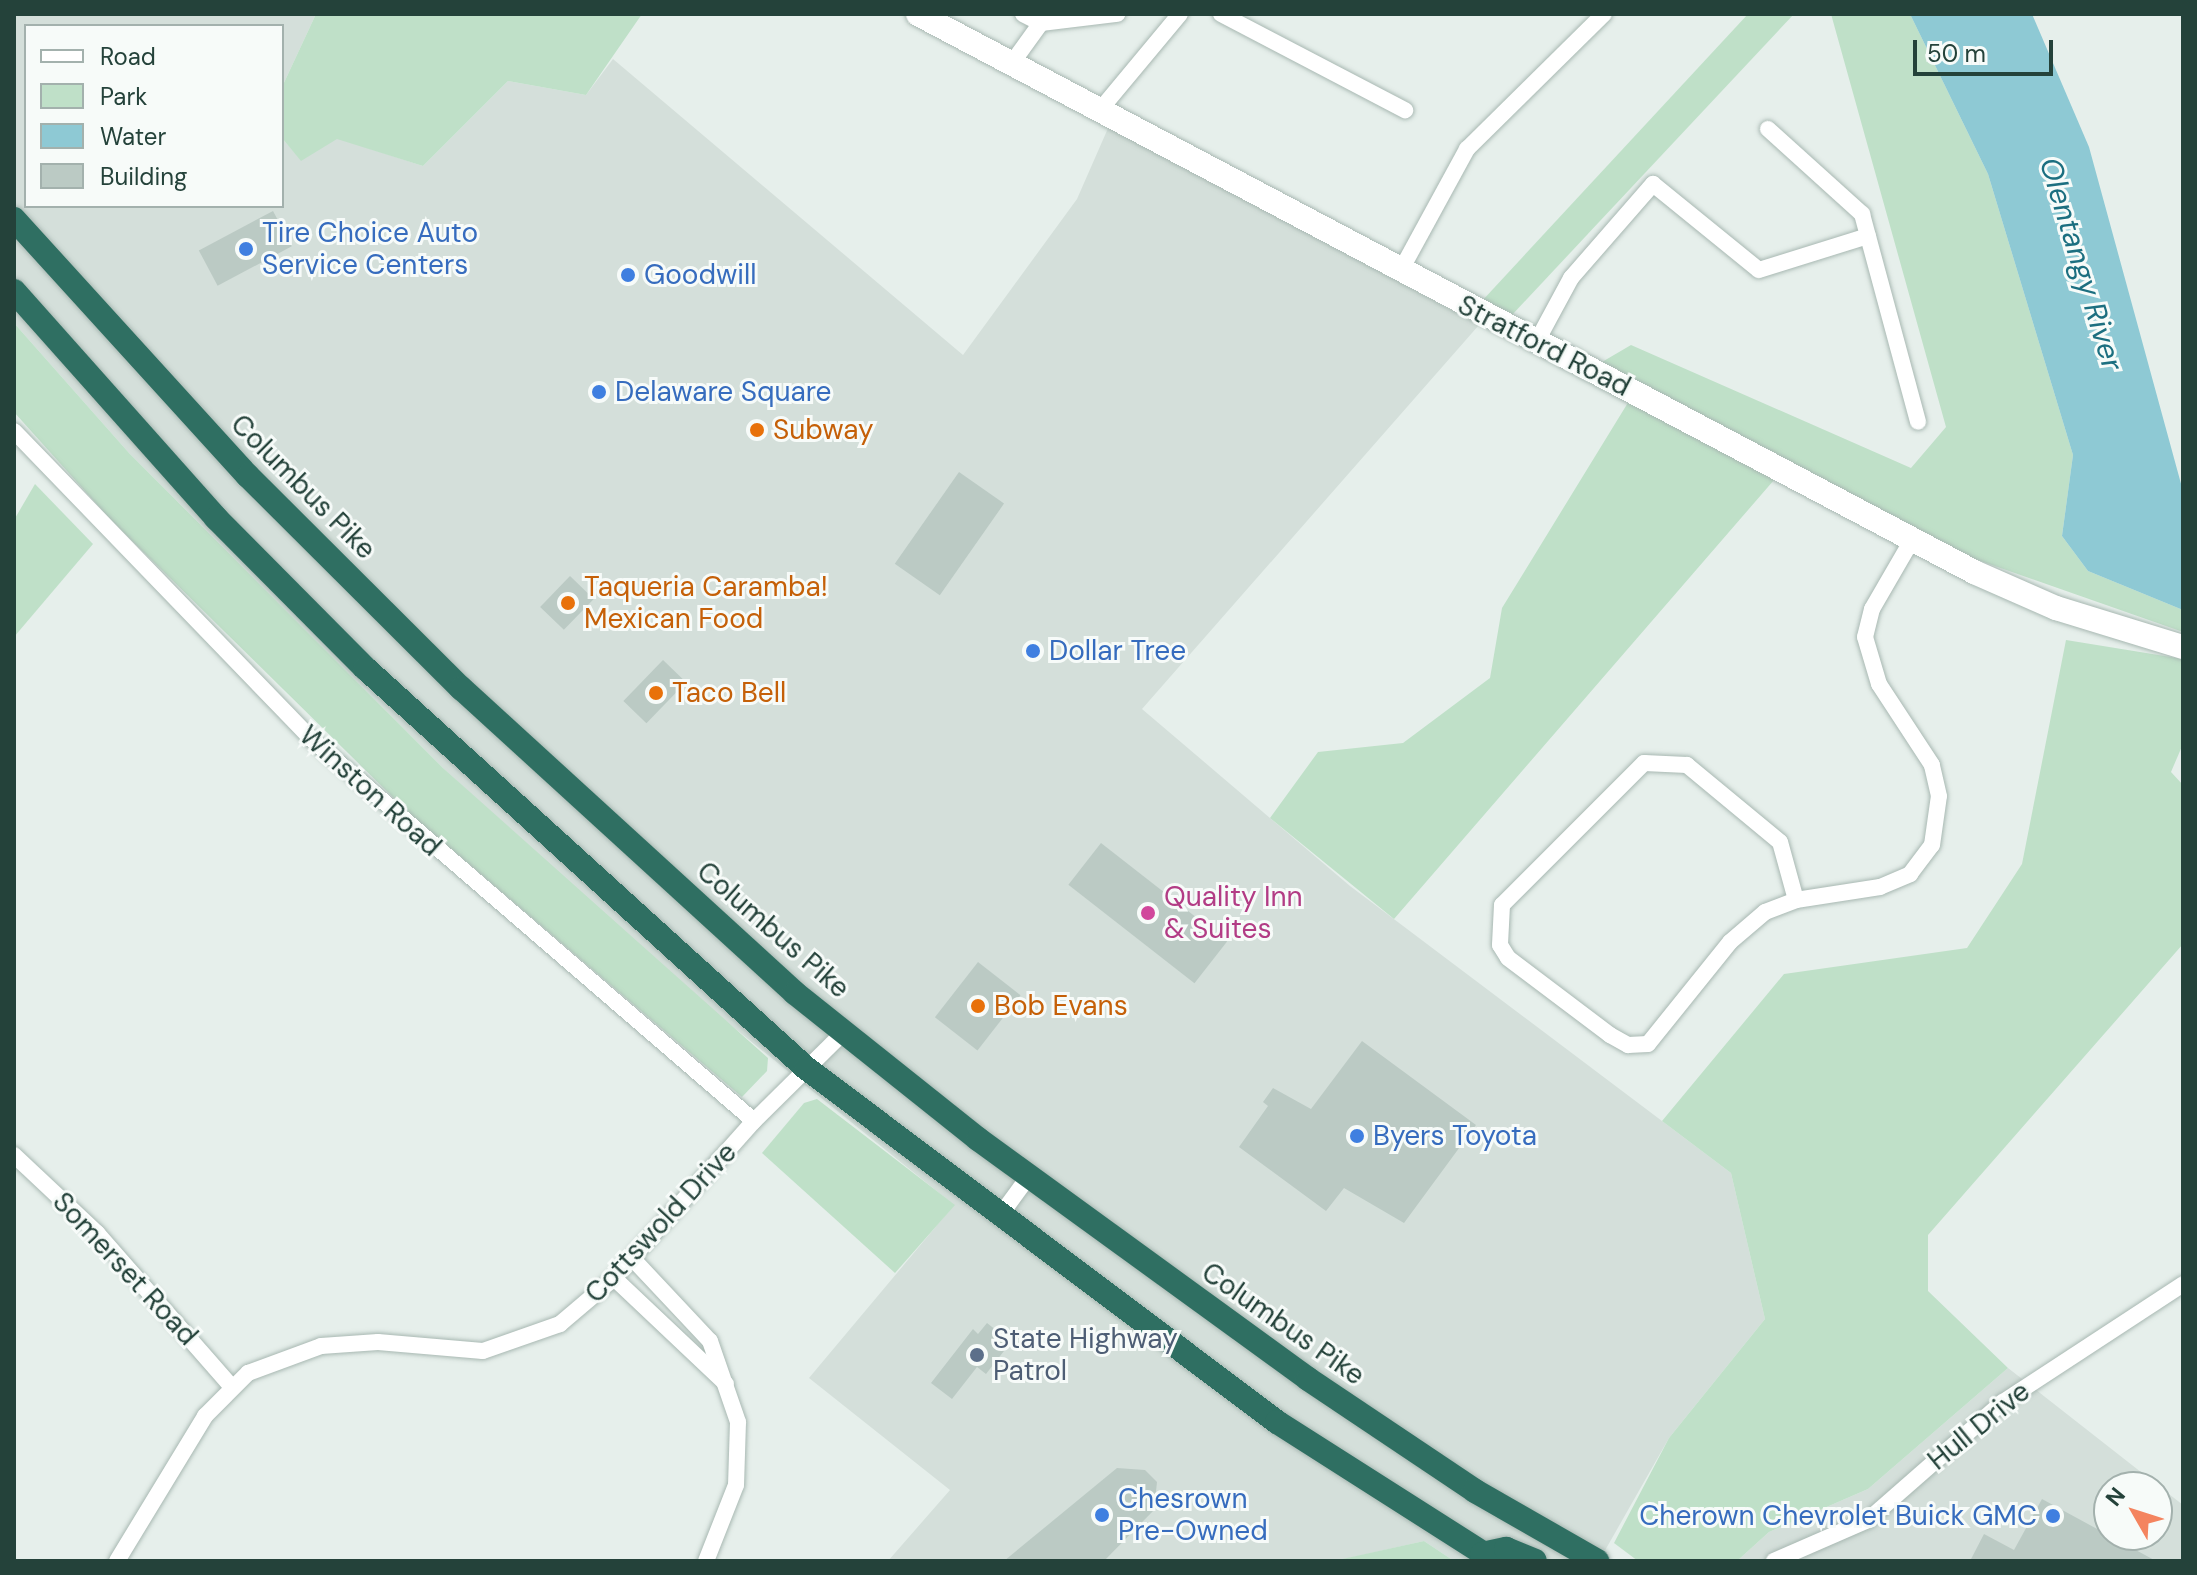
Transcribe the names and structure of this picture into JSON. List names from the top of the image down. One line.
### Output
{"streets":{"highway":["Columbus Pike"],"street":["Stratford Road","Winston Road","Cottswold Drive","Somerset Road","Hull Drive"]},"crossings":[["Columbus Pike","Cottswold Drive"],["Winston Road","Cottswold Drive"],["Cottswold Drive","Somerset Road"]],"water":["Olentangy River"],"places":["Tire Choice Auto Service Centers","Goodwill","Delaware Square","Subway","Taqueria Caramba! Mexican Food","Dollar Tree","Taco Bell","Quality Inn & Suites","Bob Evans","Byers Toyota","State Highway Patrol","Chesrown Pre-Owned","Cherown Chevrolet Buick GMC"],"legend":["Road","Park","Water","Building"],"scale_bar":"50 m","north":"top left"}
